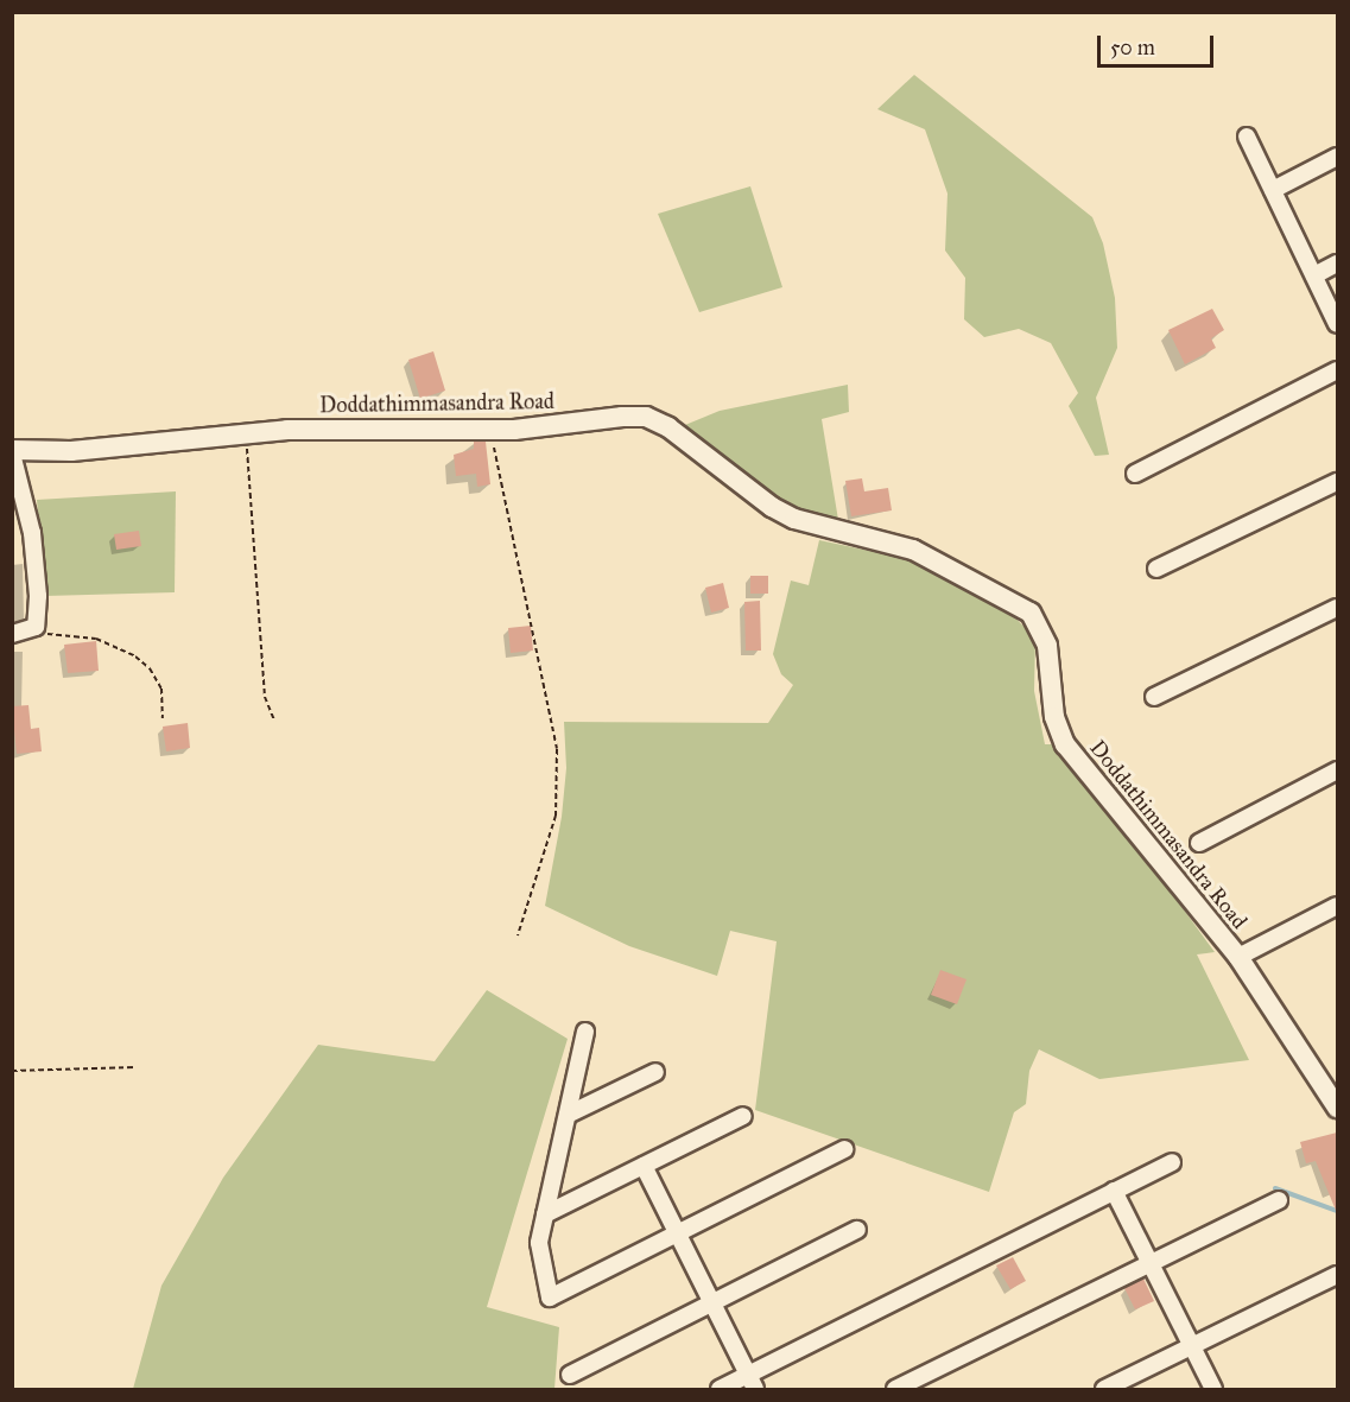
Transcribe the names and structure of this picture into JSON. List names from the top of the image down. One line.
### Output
{"streets":{"street":["Doddathimmasandra Road"]},"scale_bar":"50 m"}
